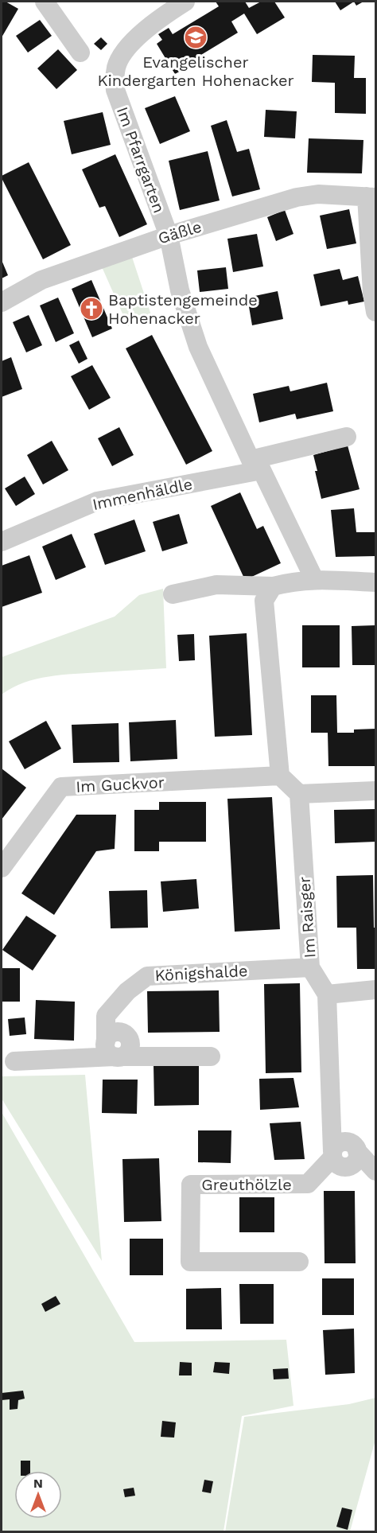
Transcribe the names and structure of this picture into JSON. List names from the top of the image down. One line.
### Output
{"streets":{"street":["Im Pfarrgarten","Gäßle","Immenhäldle","Im Guckvor","Im Raisger","Königshalde","Greuthölzle"]},"crossings":[["Im Pfarrgarten","Gäßle"],["Im Raisger","Königshalde"],["Im Raisger","Greuthölzle"]],"places":{"school or university":["Evangelischer Kindergarten Hohenacker"],"church":["Baptistengemeinde Hohenacker"]},"north":"top"}
